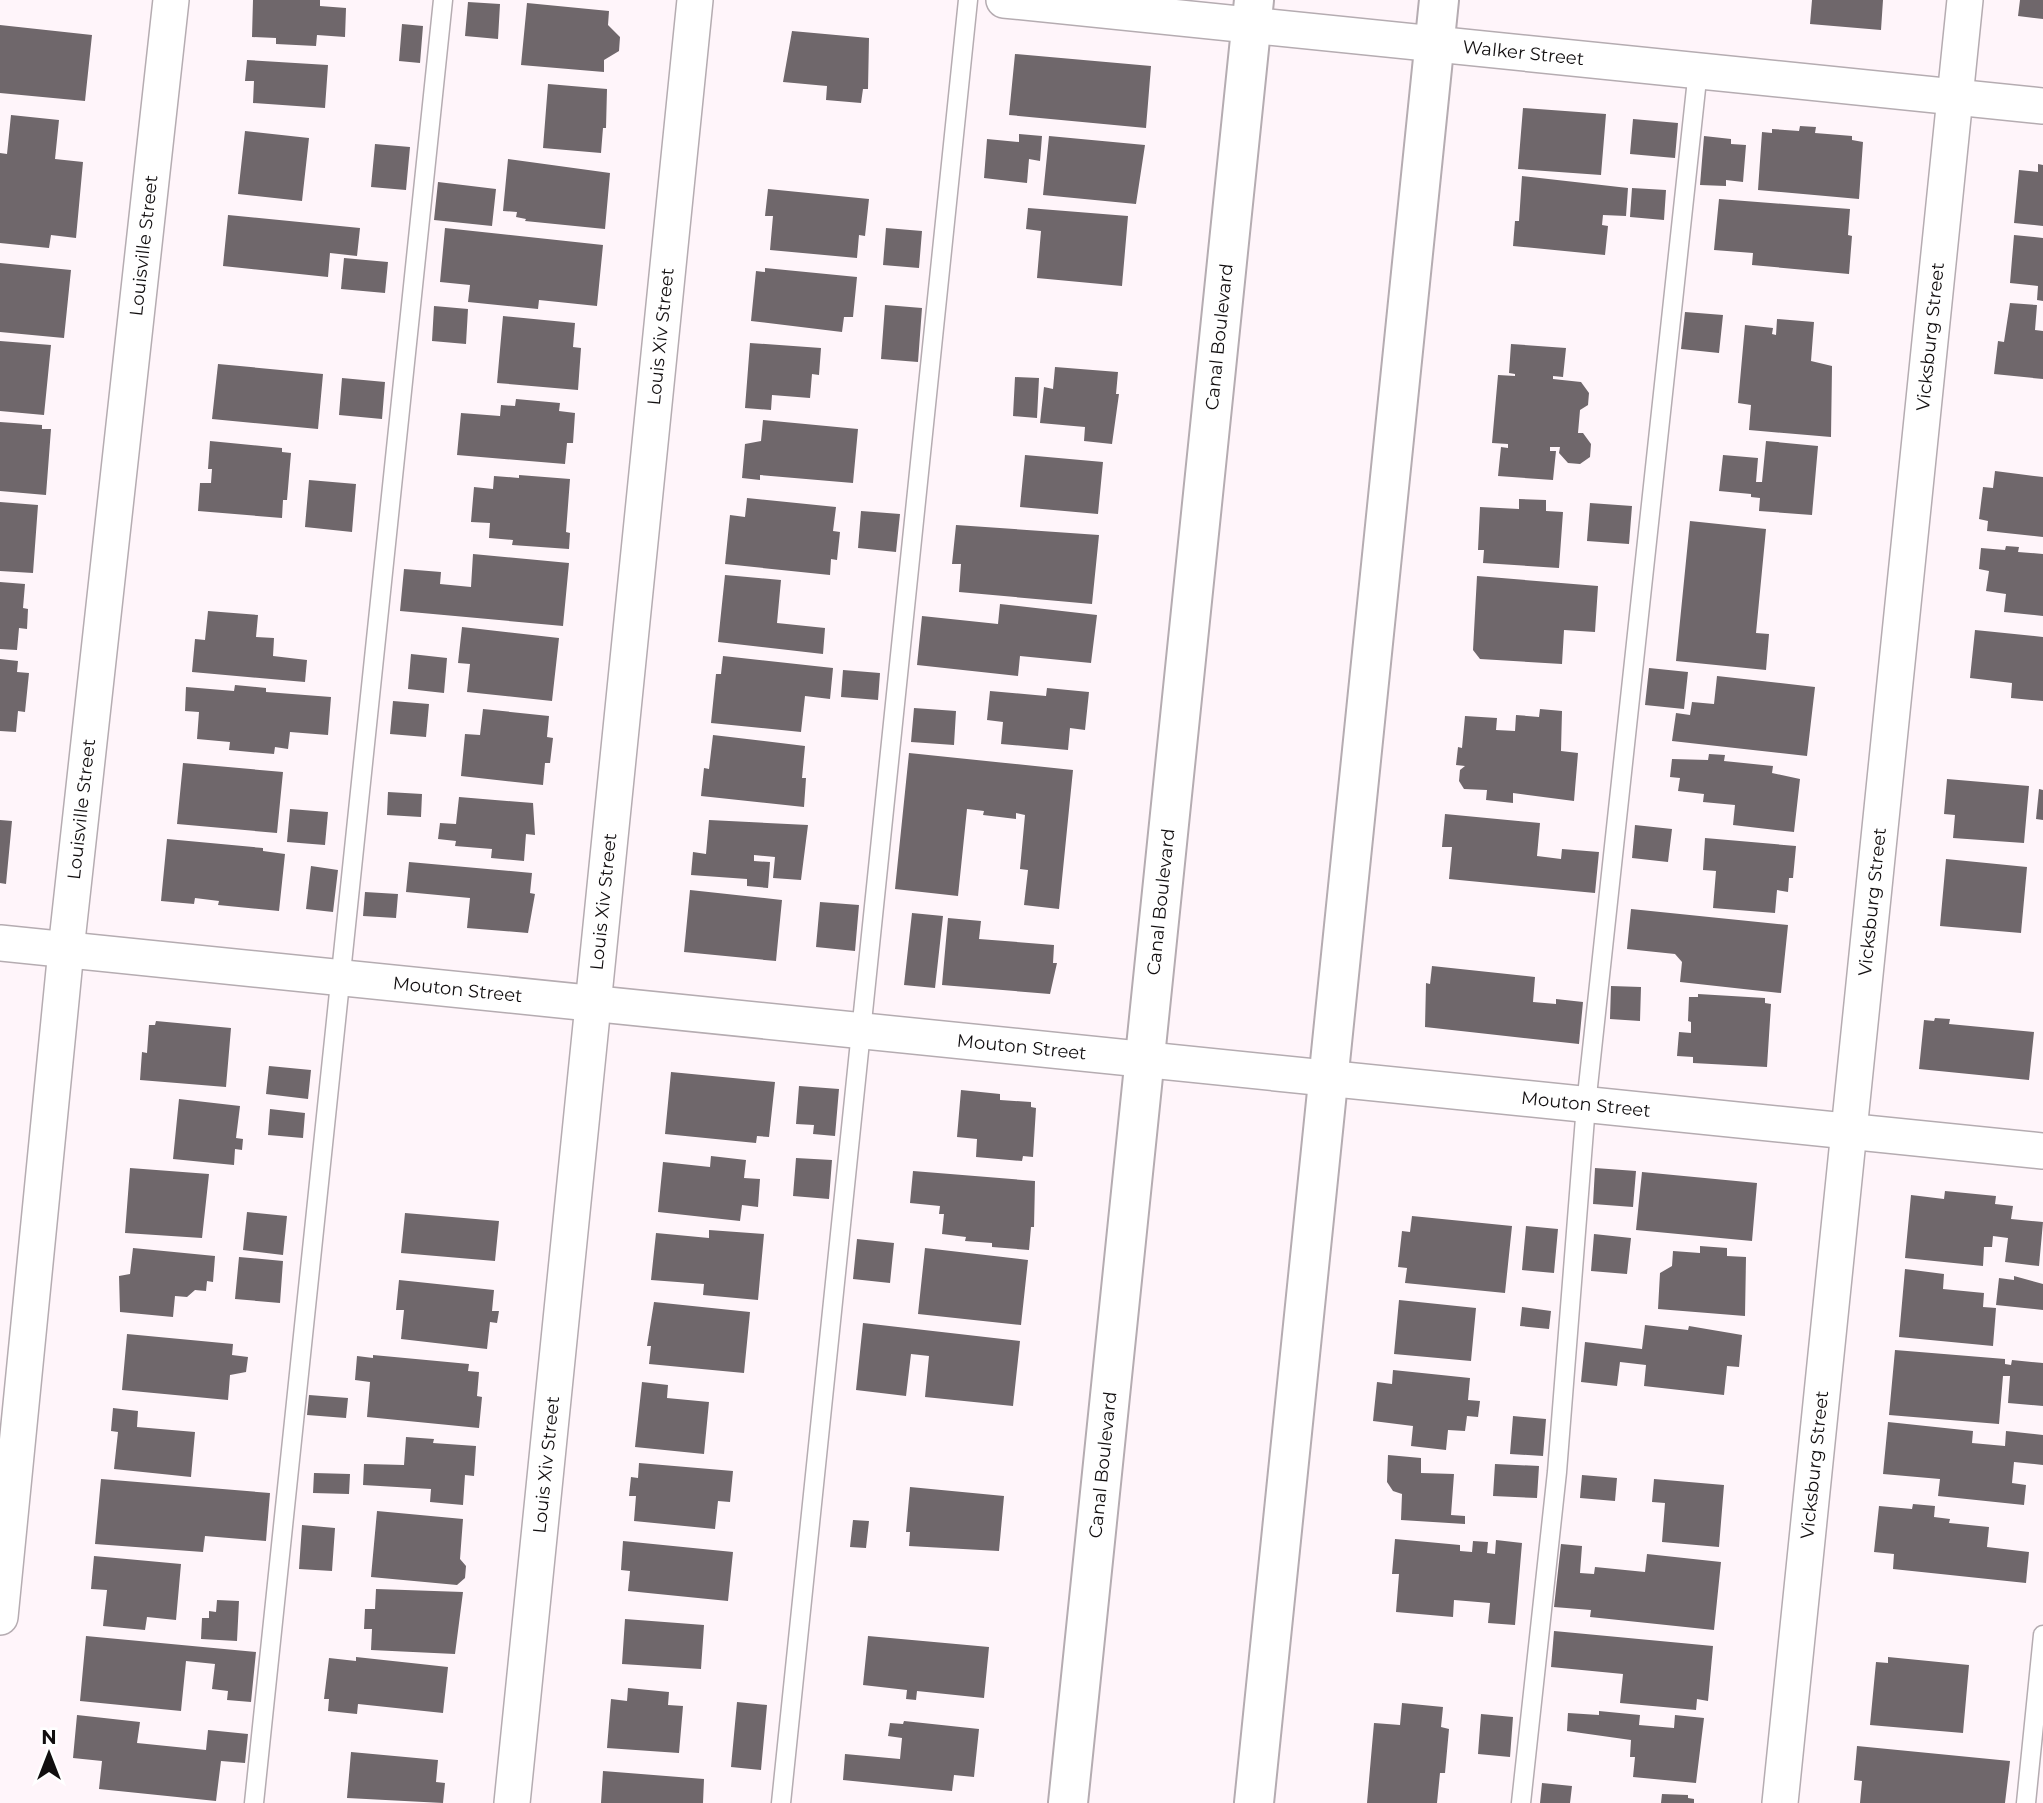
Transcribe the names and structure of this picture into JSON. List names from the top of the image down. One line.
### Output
{"streets":{"main road":["Canal Boulevard"],"street":["Walker Street","Louisville Street","Louis Xiv Street","Vicksburg Street","Mouton Street"]},"crossings":[["Walker Street","Canal Boulevard"],["Walker Street","Vicksburg Street"],["Louisville Street","Mouton Street"],["Louis Xiv Street","Mouton Street"],["Canal Boulevard","Mouton Street"],["Vicksburg Street","Mouton Street"]],"north":"top"}
